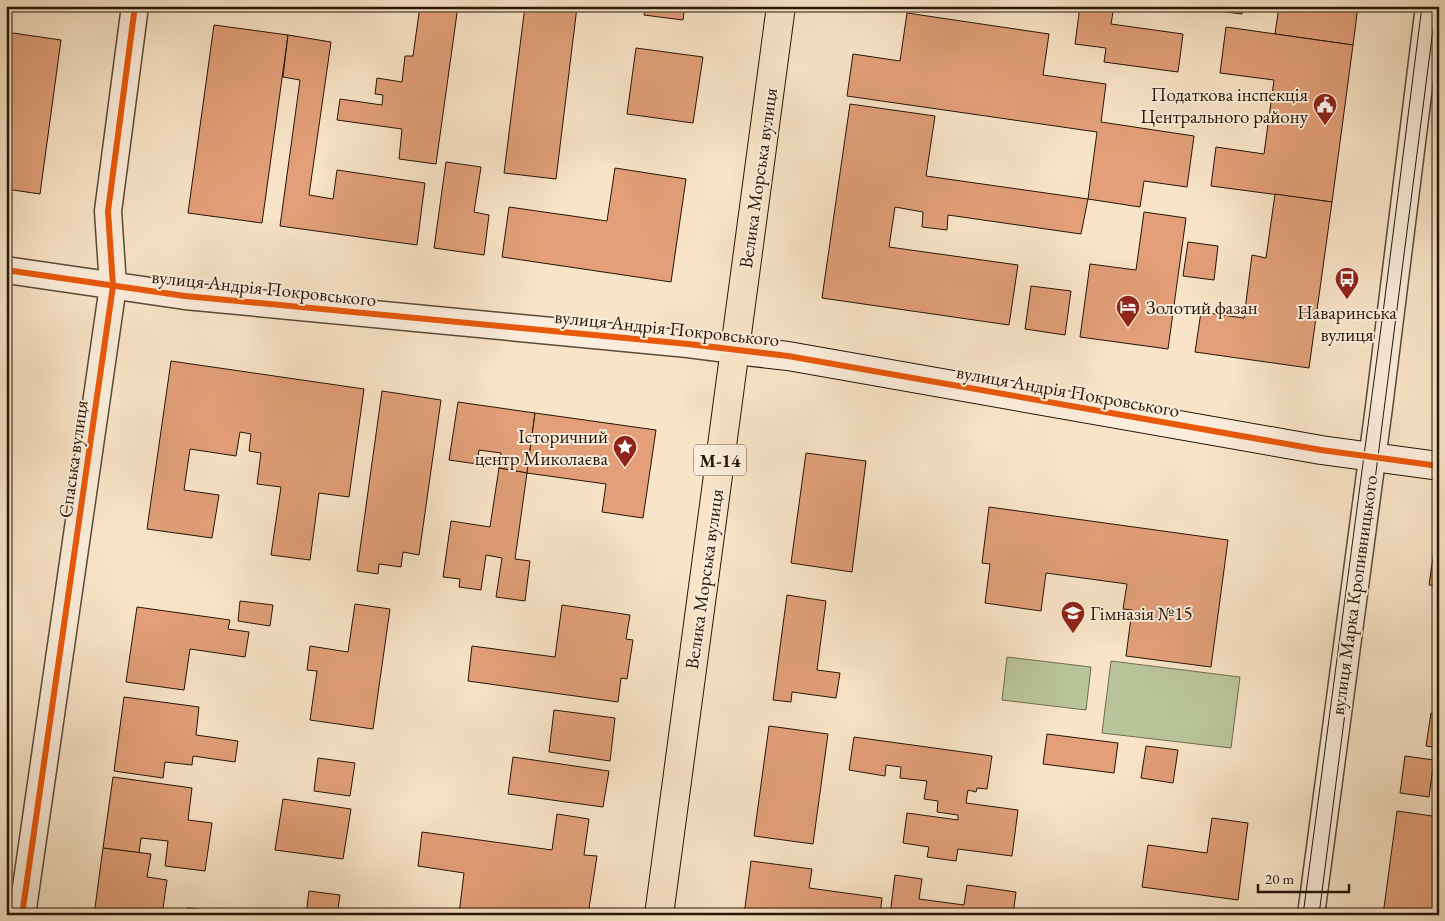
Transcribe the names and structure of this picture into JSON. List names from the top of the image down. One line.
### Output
{"streets":{"highway":["Велика Морська вулиця","М-14"],"street":["вулиця Андрія Покровського","Спаська вулиця","вулиця Марка Кропивницького"]},"crossings":[["Велика Морська вулиця","вулиця Андрія Покровського"],["вулиця Андрія Покровського","Спаська вулиця"],["вулиця Андрія Покровського","вулиця Марка Кропивницького"]],"places":{"public building":["Податкова інспекція Центрального району"],"bus stop":["Наваринська вулиця"],"hotel":["Золотий фазан"],"place":["Історичний центр Миколаєва"],"school or university":["Гімназія №15"]},"scale_bar":"20 m"}
